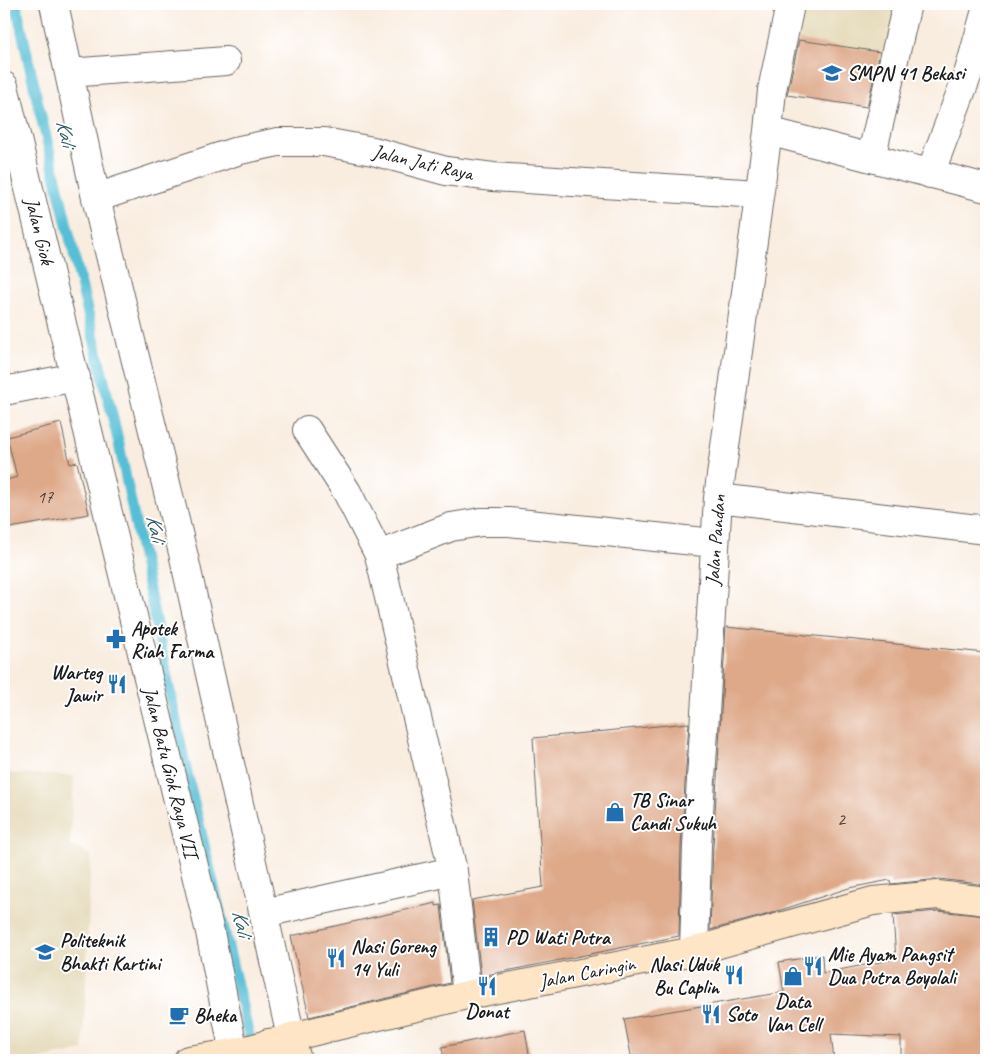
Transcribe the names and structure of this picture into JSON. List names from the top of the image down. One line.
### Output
{"streets":{"main road":["Jalan Caringin"],"street":["Jalan Jati Raya","Jalan Giok","Jalan Pandan","Jalan Batu Giok Raya VII"]},"crossings":[["Jalan Jati Raya","Jalan Pandan"],["Jalan Giok","Jalan Batu Giok Raya VII"],["Jalan Pandan","Jalan Caringin"],["Jalan Batu Giok Raya VII","Jalan Caringin"]],"water":["Kali"],"places":{"school or university":["SMPN 41 Bekasi","Politeknik Bhakti Kartini"],"pharmacy":["Apotek Riah Farma"],"restaurant":["Warteg Jawir","Nasi Goreng 14 Yuli","Mie Ayam Pangsit Dua Putra Boyolali","Nasi Uduk Bu Caplin","Donat","Soto"],"shop":["TB Sinar Candi Sukuh","Data Van Cell"],"building":["PD Wati Putra"],"cafe":["Bheka"]},"house_numbers":["17","2"]}
